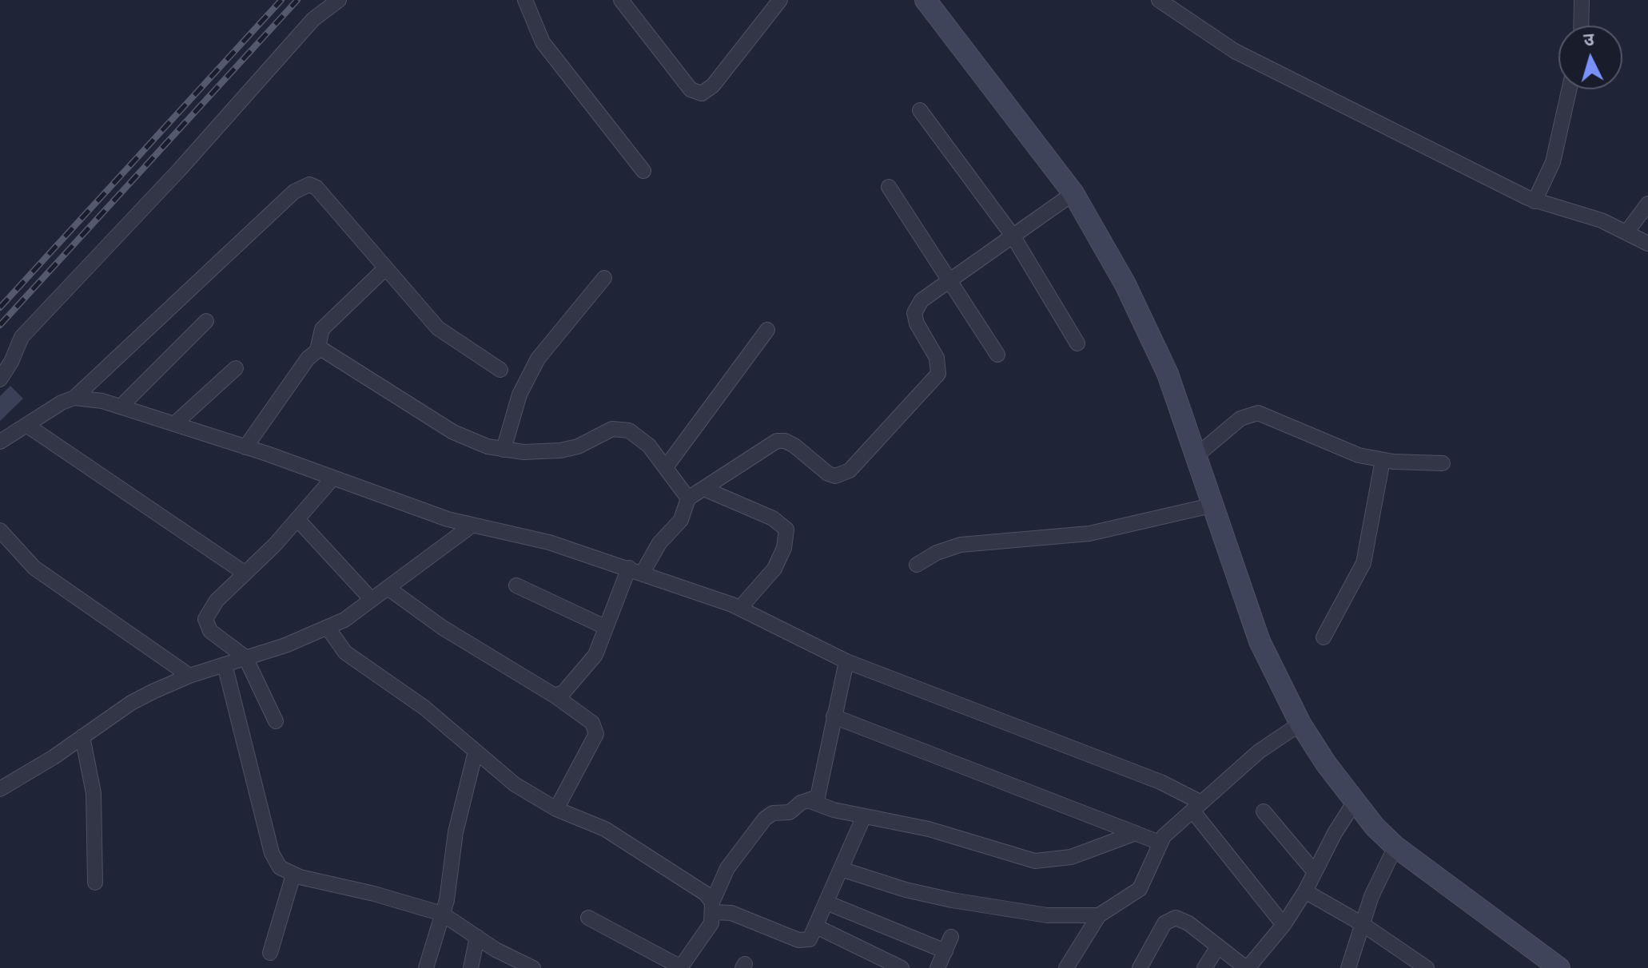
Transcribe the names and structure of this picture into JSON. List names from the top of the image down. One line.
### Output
{"north":"top"}
